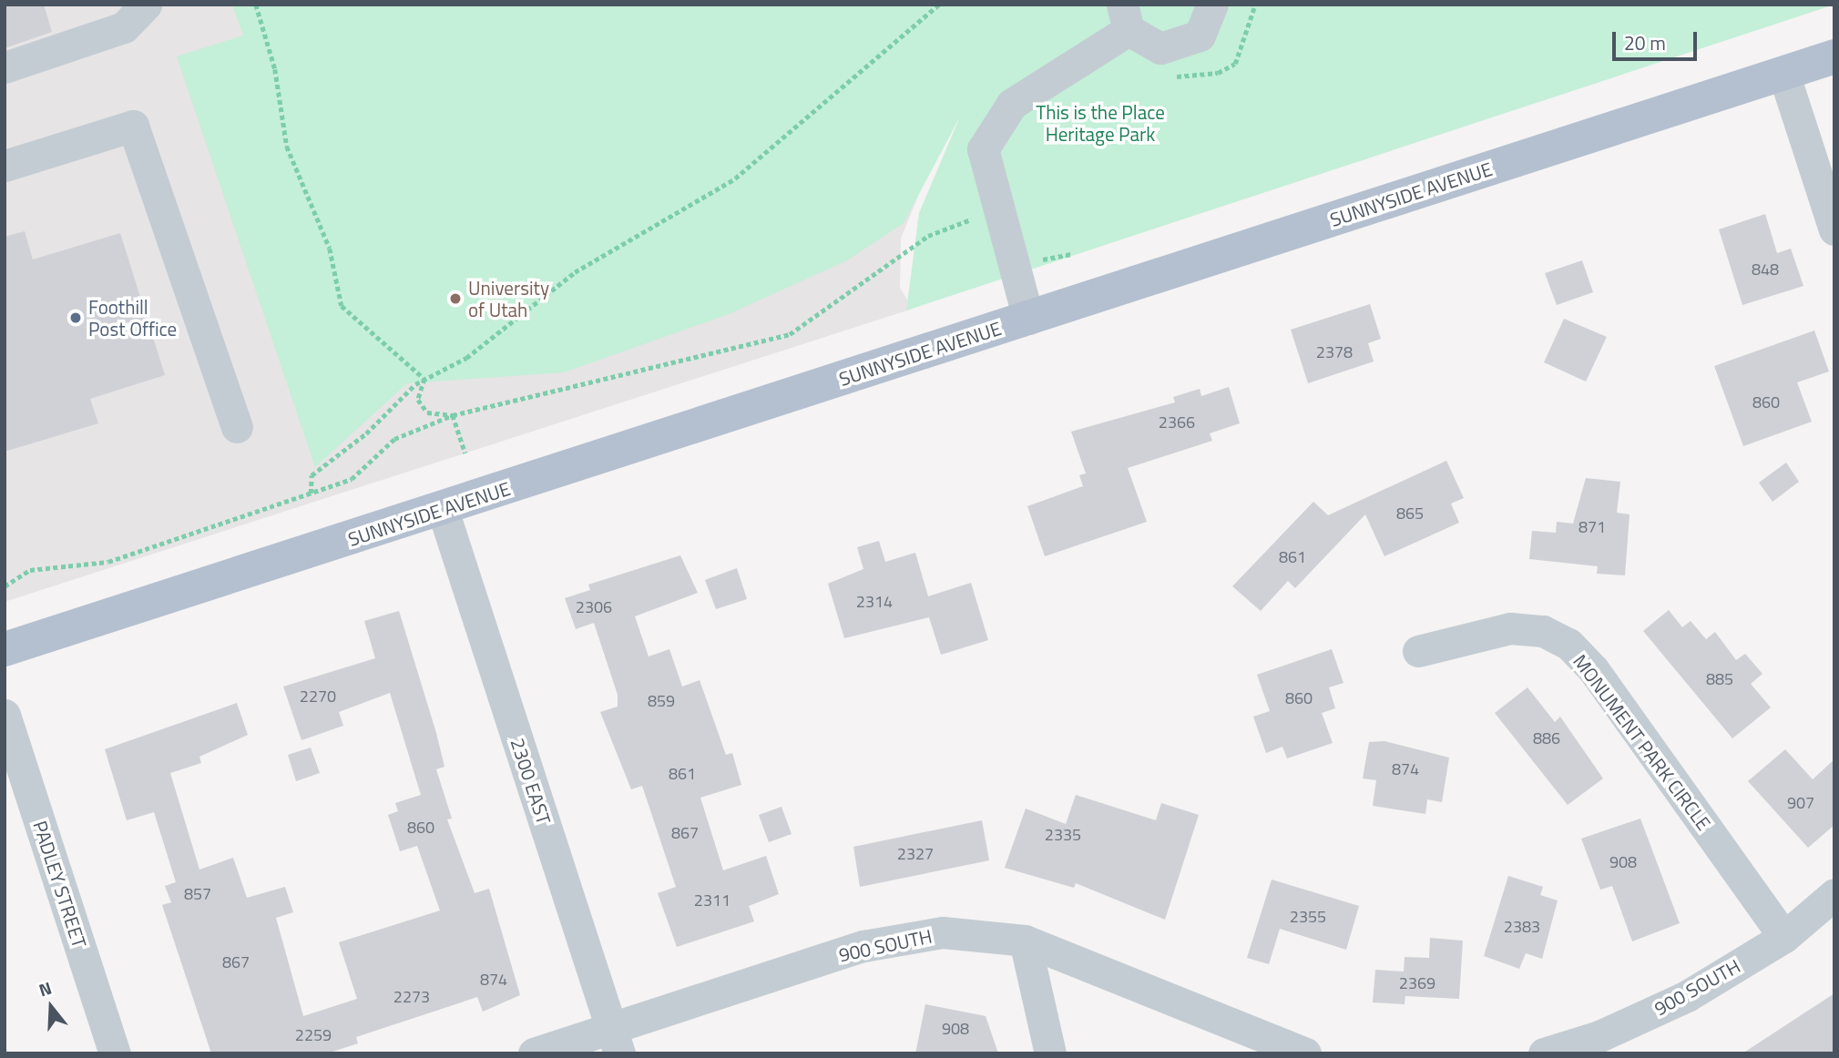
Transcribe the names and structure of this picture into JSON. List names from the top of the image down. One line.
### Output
{"streets":{"main road":["SUNNYSIDE AVENUE"],"street":["MONUMENT PARK CIRCLE","2300 EAST","PADLEY STREET","900 SOUTH"]},"crossings":[["SUNNYSIDE AVENUE","2300 EAST"],["MONUMENT PARK CIRCLE","900 SOUTH"],["2300 EAST","900 SOUTH"]],"parks":["This is the Place Heritage Park"],"places":["University of Utah","Foothill Post Office"],"house_numbers":["848","2378","860","2366","865","871","861","2314","2306","885","2270","860","859","886","874","861","907","860","867","2335","2327","908","857","2311","2355","2383","867","874","2369","2273","908","2259"],"scale_bar":"20 m","north":"top"}
